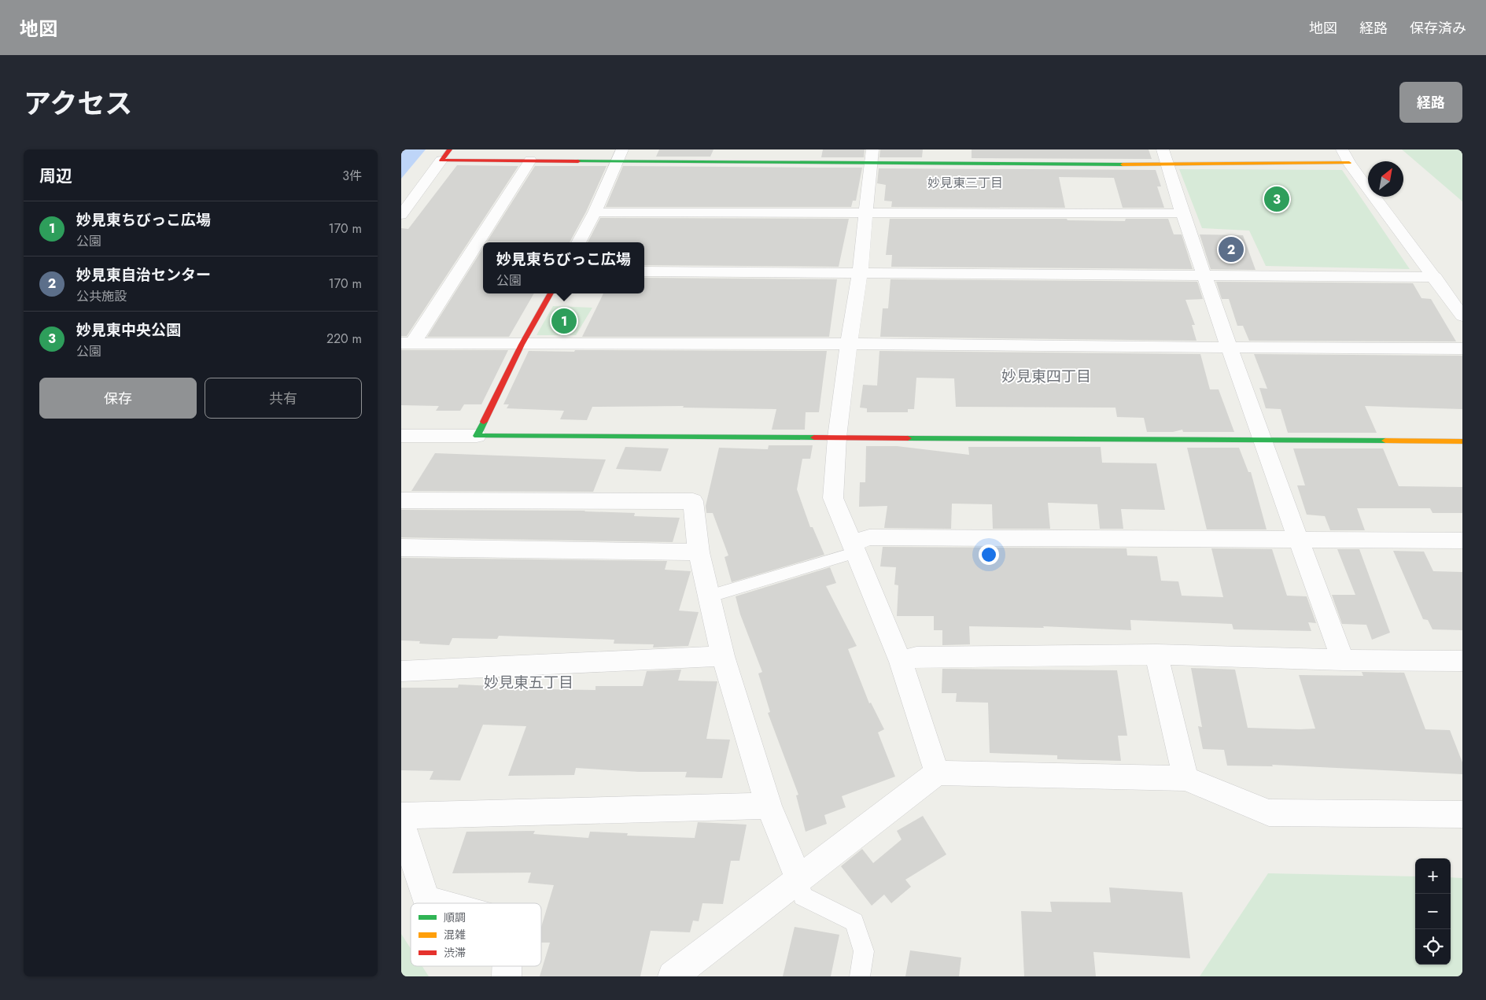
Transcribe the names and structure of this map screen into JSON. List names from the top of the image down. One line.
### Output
{"districts":["妙見東三丁目","妙見東四丁目","妙見東五丁目"],"legend":["順調","混雑","渋滞"],"north":"top right","page":{"header":"地図","nav":["地図","経路","保存済み"],"title":"アクセス","buttons":["経路",["保存","共有"]],"heading":["周辺","3件"],"pins":["3","2","1"],"list":[{"mark":"1","name":"妙見東ちびっこ広場","note":"公園","value":"170 m"},{"mark":"2","name":"妙見東自治センター","note":"公共施設","value":"170 m"},{"mark":"3","name":"妙見東中央公園","note":"公園","value":"220 m"}],"popup":["妙見東ちびっこ広場","公園"],"map_buttons":["+","−"]}}
